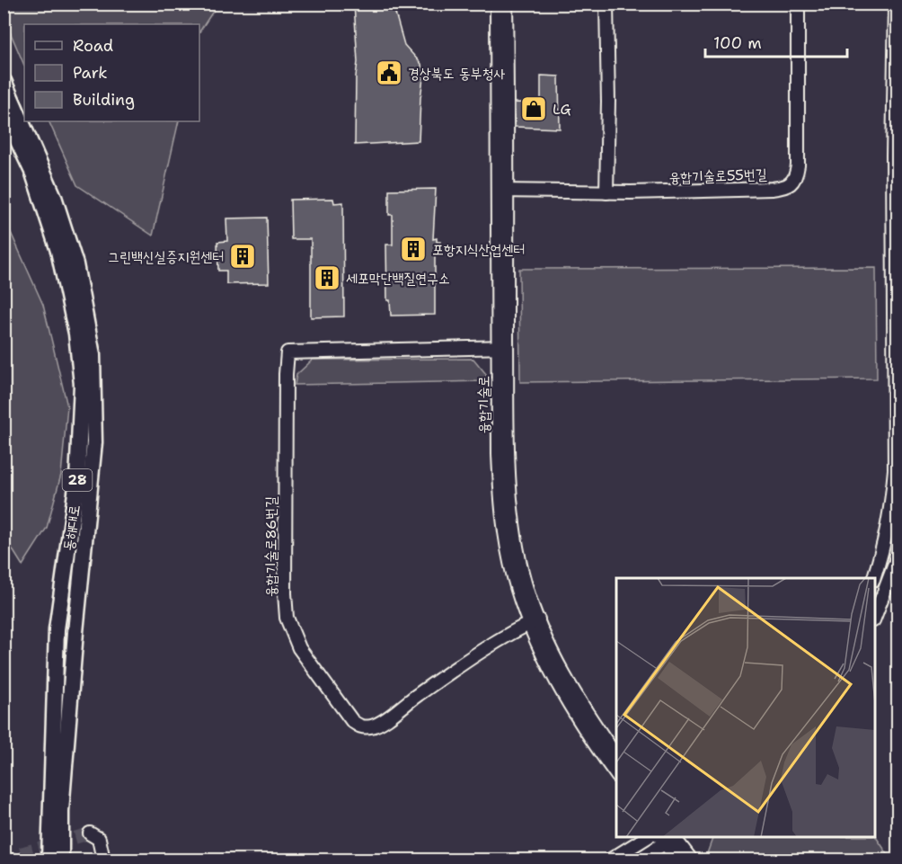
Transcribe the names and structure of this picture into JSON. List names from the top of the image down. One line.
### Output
{"streets":{"main road":["28","동해대로"],"street":["융합기술로55번길","융합기술로","융합기술로86번길"]},"crossings":[["융합기술로55번길","융합기술로"],["융합기술로","융합기술로86번길"]],"places":{"public building":["경상북도 동부청사"],"shop":["LG"],"building":["포항지식산업센터","그린백신실증지원센터","세포막단백질연구소"]},"legend":["Road","Park","Building"],"scale_bar":"100 m"}
